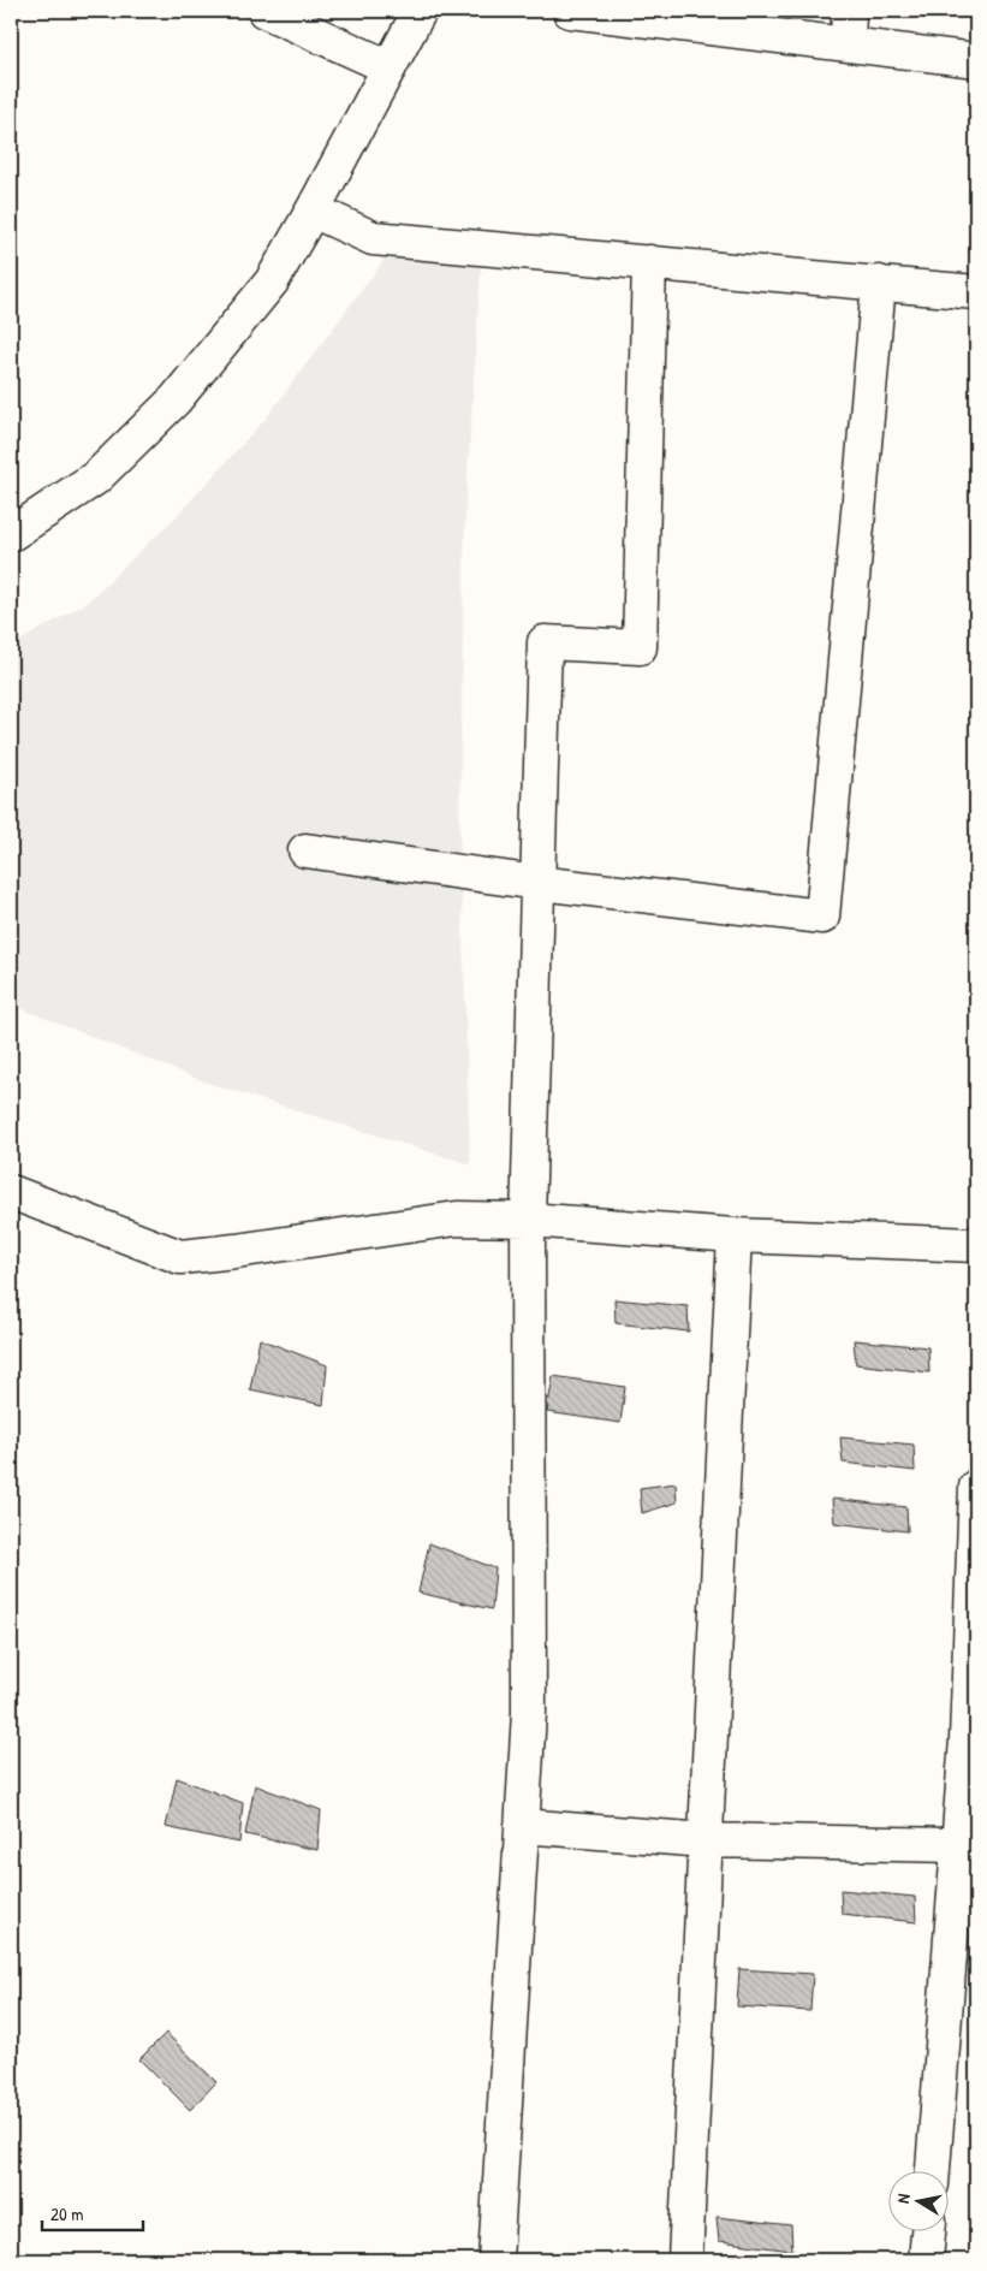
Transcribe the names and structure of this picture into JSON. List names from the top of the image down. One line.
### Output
{"scale_bar":"20 m","north":"left"}
